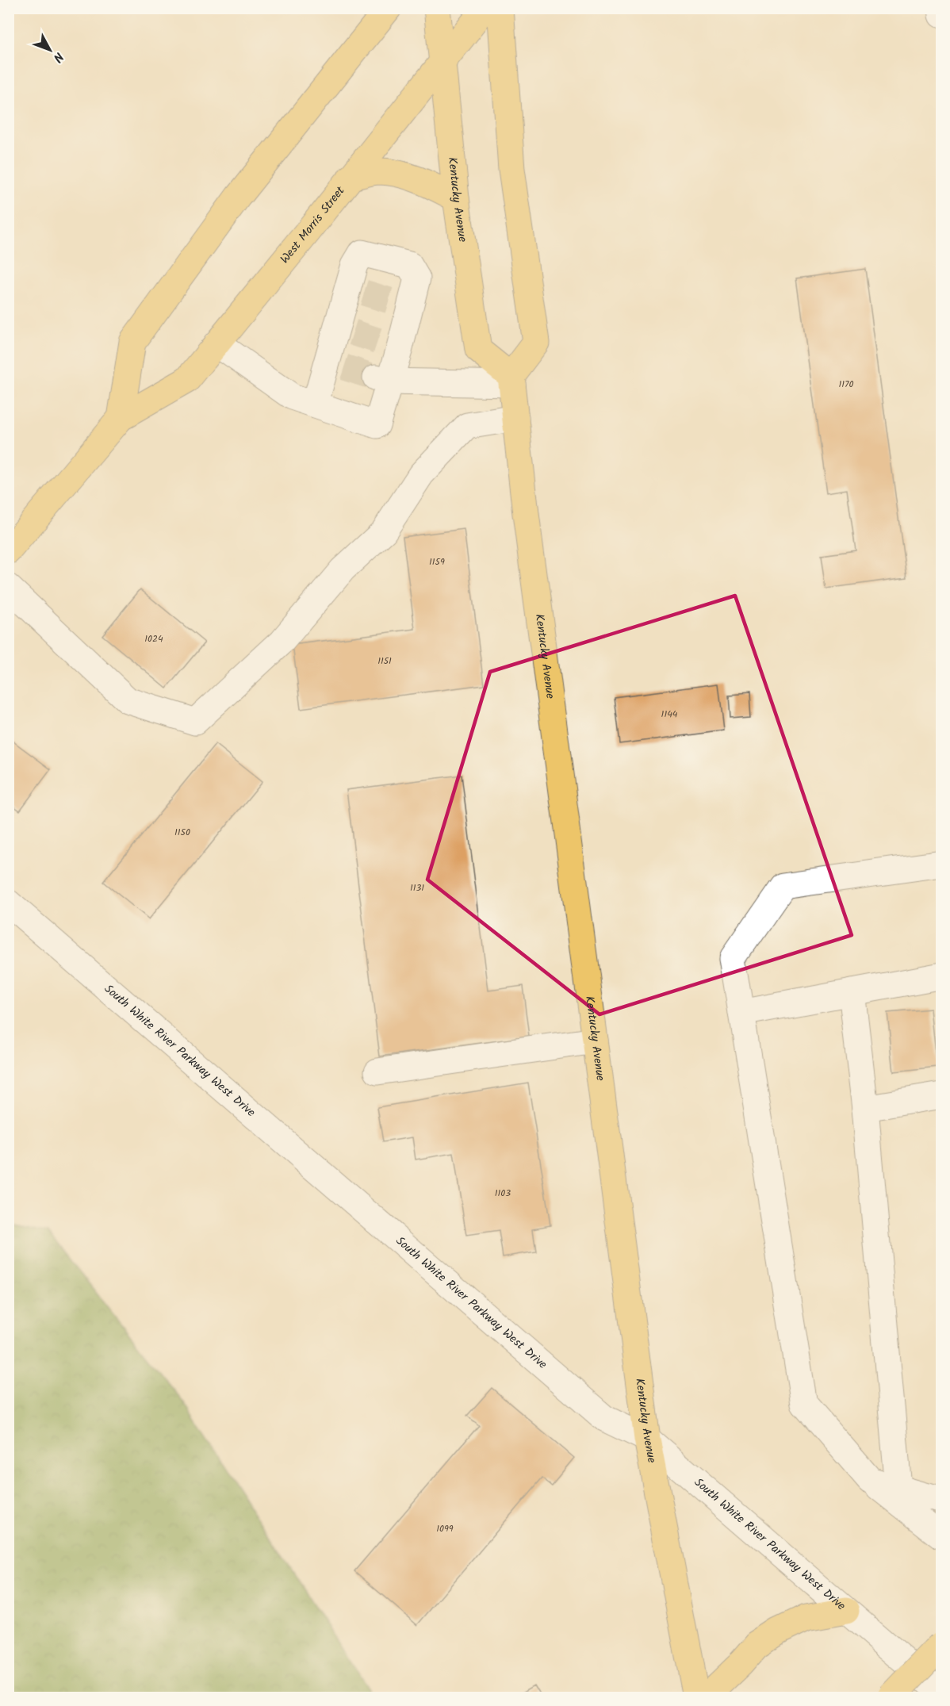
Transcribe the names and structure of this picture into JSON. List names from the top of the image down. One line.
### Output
{"streets":{"main road":["Kentucky Avenue","West Morris Street"],"street":["South White River Parkway West Drive"]},"crossings":[["Kentucky Avenue","West Morris Street"],["Kentucky Avenue","South White River Parkway West Drive"]],"house_numbers":["1170","1159","1024","1151","1144","1150","1131","1103","1099"],"north":"bottom right"}
